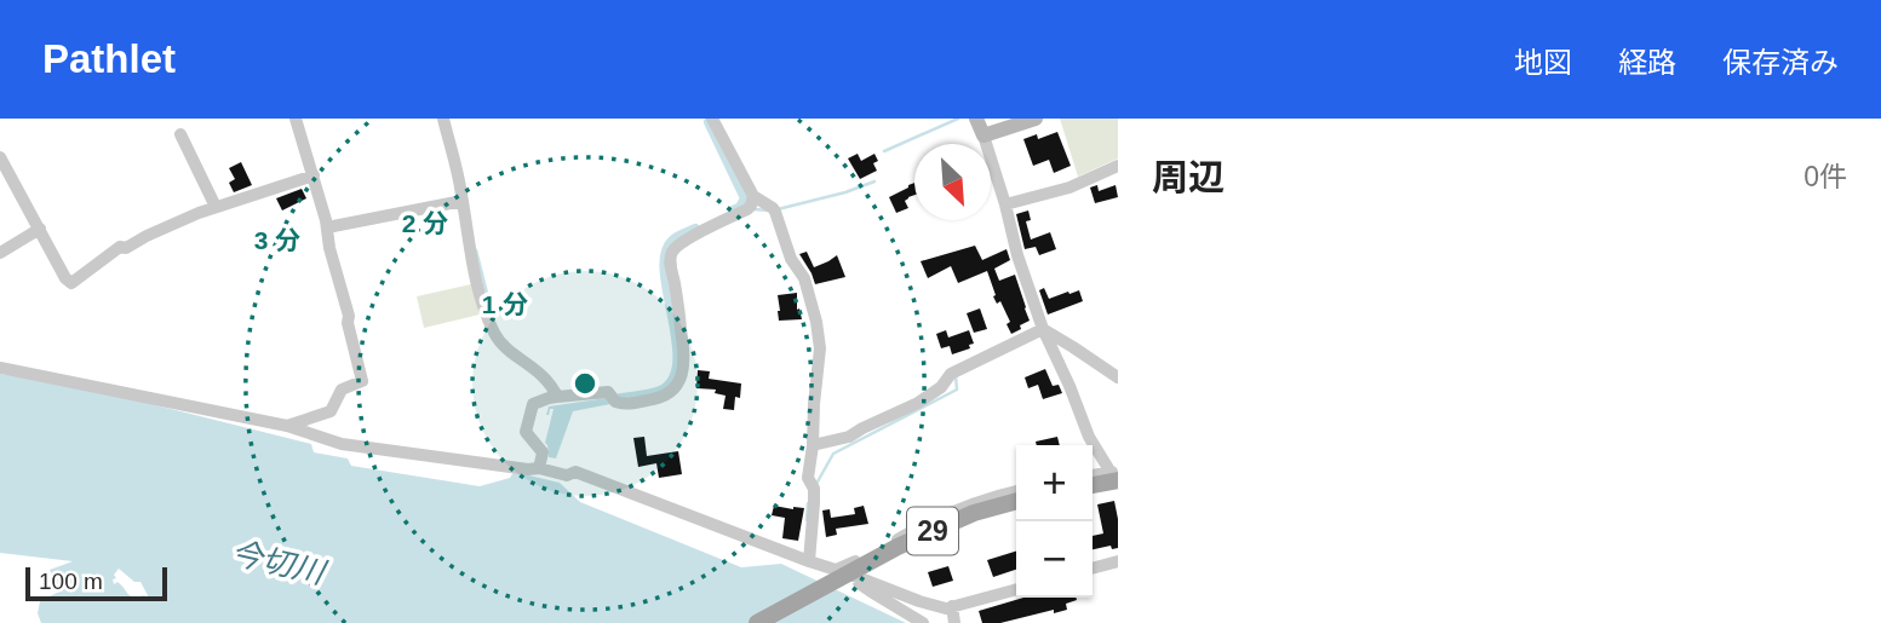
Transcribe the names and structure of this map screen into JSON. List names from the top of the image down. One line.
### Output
{"streets":{"main road":["29"]},"water":["今切川"],"scale_bar":"100 m","north":"bottom right","page":{"header":"Pathlet","nav":["地図","経路","保存済み"],"heading":["周辺","0件"],"map_buttons":["+","−"],"scale":"100 m"},"rings":["2 分","3 分","1 分"]}
